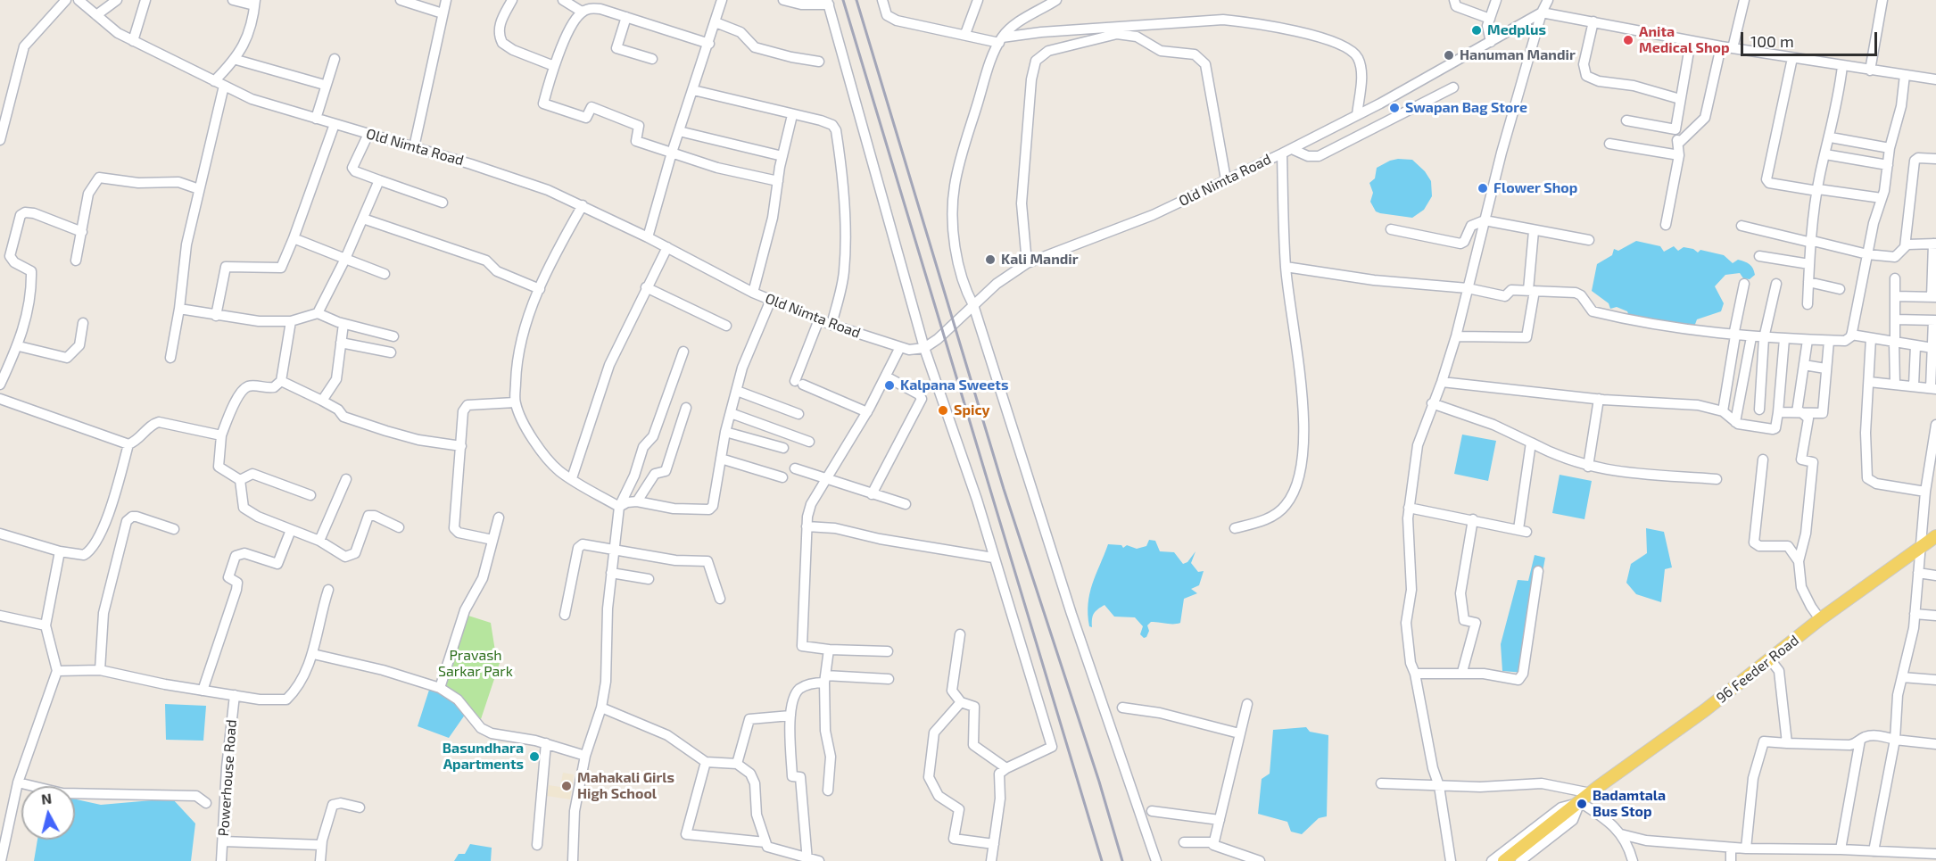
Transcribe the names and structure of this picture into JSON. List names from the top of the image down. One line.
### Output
{"streets":{"main road":["96 Feeder Road"],"street":["Old Nimta Road","Powerhouse Road"]},"parks":["Pravash Sarkar Park"],"places":["Medplus","Anita Medical Shop","Hanuman Mandir","Swapan Bag Store","Flower Shop","Kali Mandir","Kalpana Sweets","Spicy","Basundhara Apartments","Mahakali Girls High School","Badamtala Bus Stop"],"scale_bar":"100 m","north":"top"}
